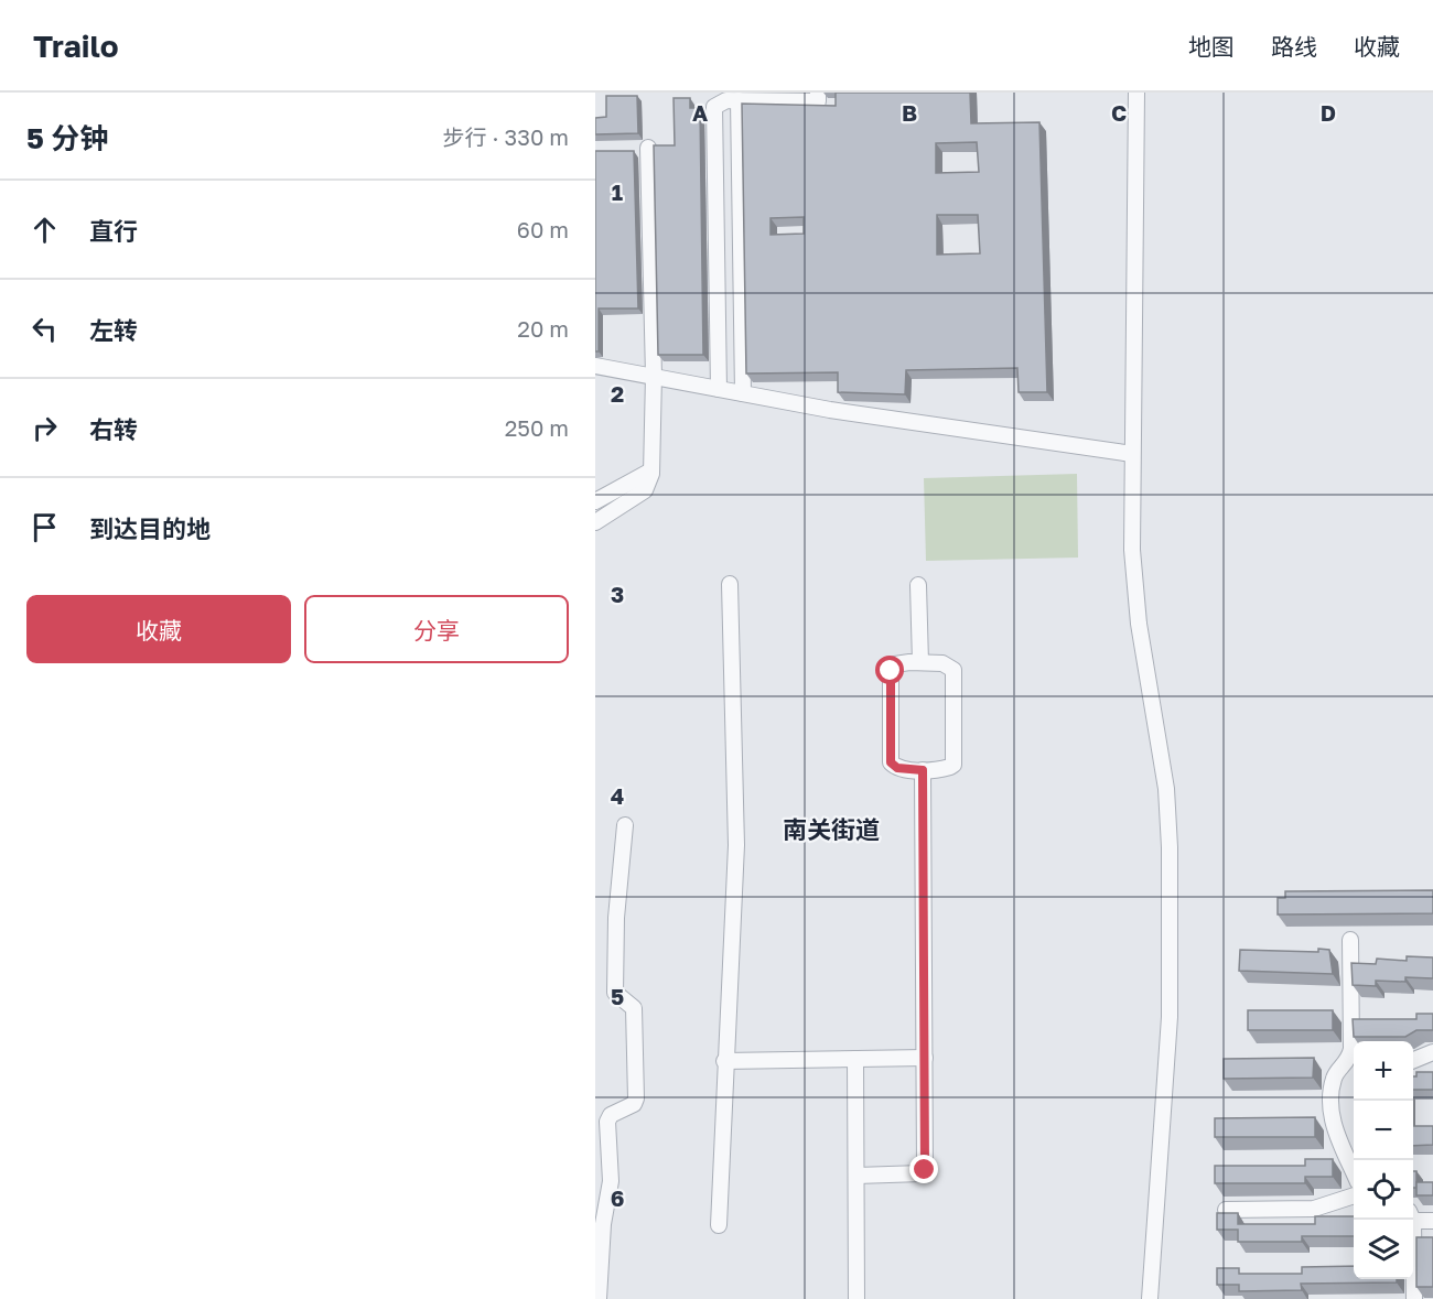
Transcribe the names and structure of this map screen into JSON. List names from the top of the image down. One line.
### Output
{"districts":["南关街道"],"page":{"header":"Trailo","nav":["地图","路线","收藏"],"heading":["5 分钟","步行 · 330 m"],"list":[["直行","60 m"],["左转","20 m"],["右转","250 m"],"到达目的地"],"buttons":["收藏","分享"],"map_buttons":["+","−"]},"grid":{"columns":["A","B","C","D"],"rows":["1","2","3","4","5","6"]}}
